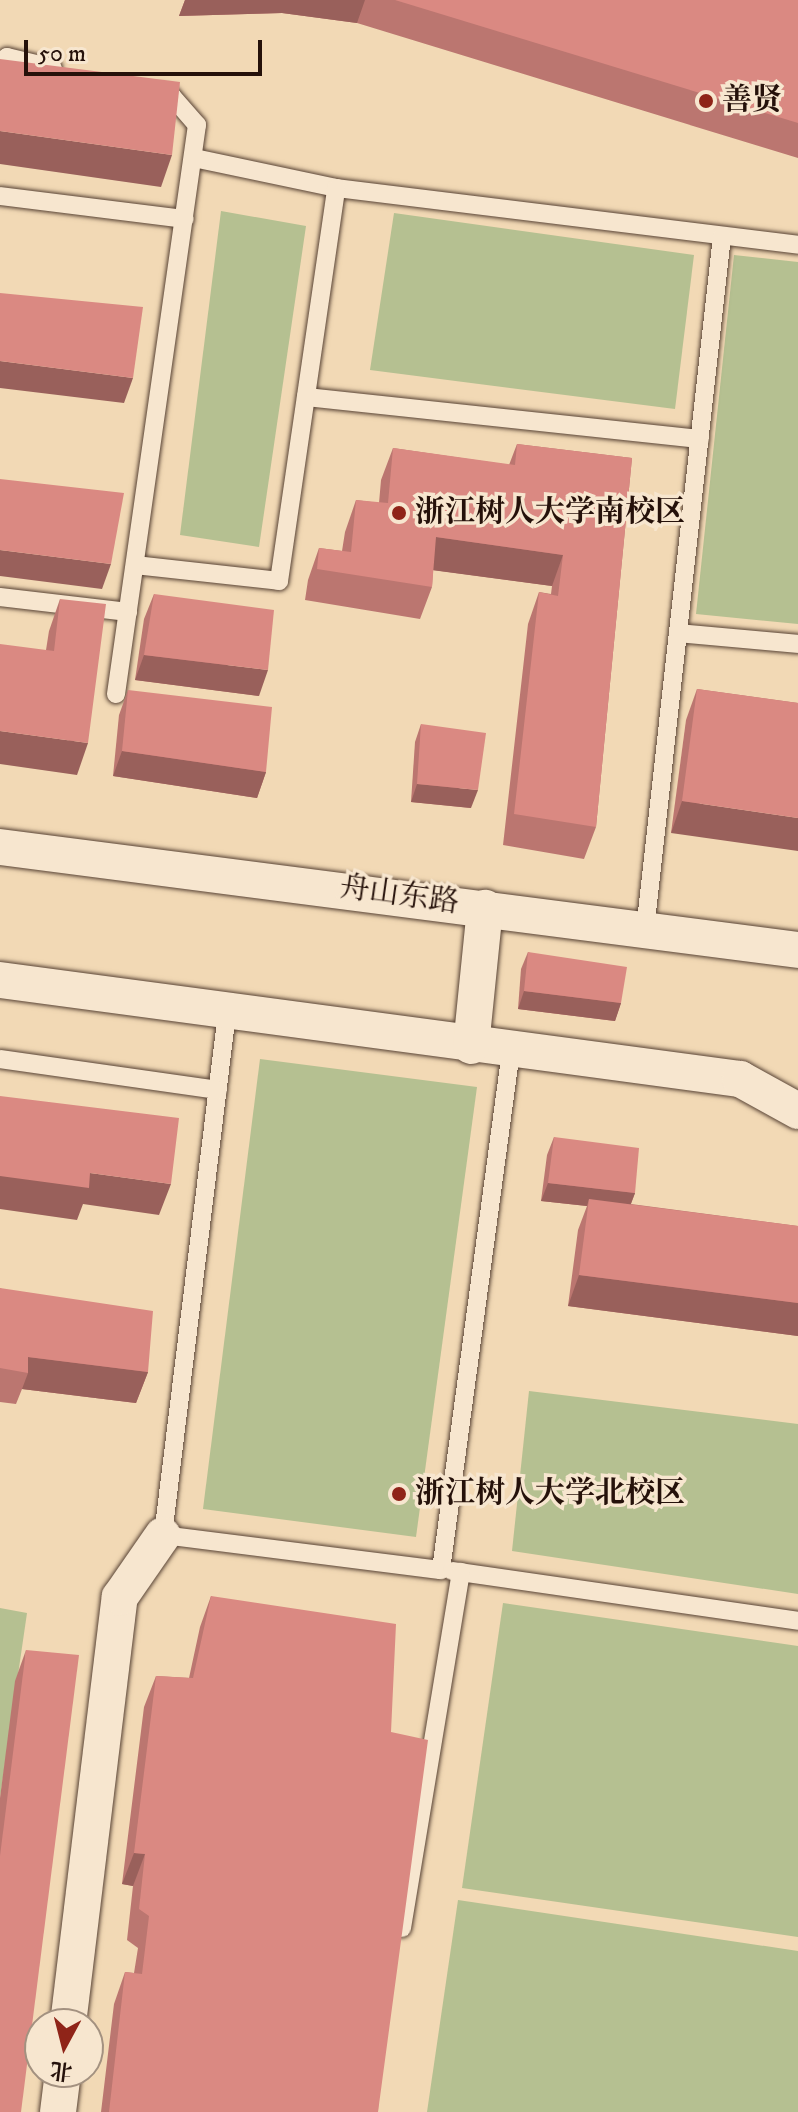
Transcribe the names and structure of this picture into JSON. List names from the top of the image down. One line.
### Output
{"streets":{"street":["舟山东路"]},"places":["善贤","浙江树人大学南校区","浙江树人大学北校区"],"scale_bar":"50 m","north":"bottom"}
